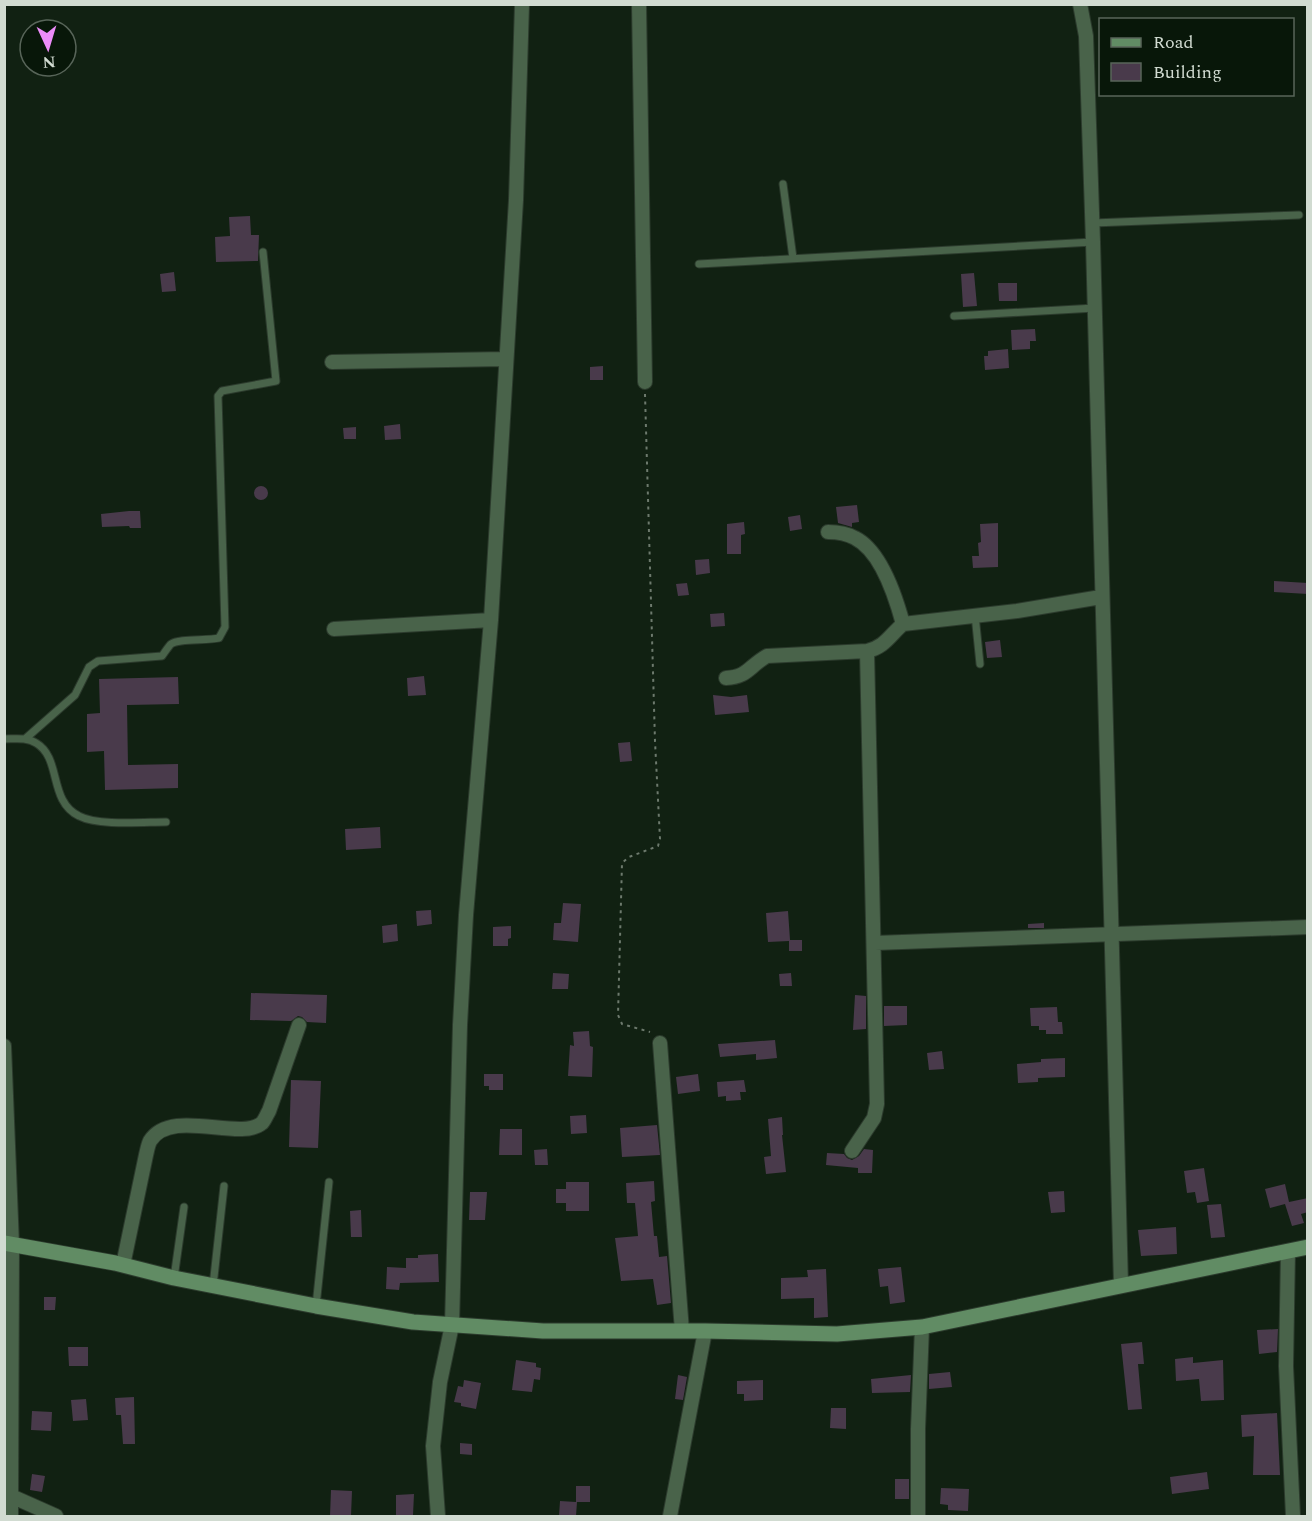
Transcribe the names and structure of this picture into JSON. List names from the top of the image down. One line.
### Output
{"legend":["Road","Building"],"north":"bottom"}
